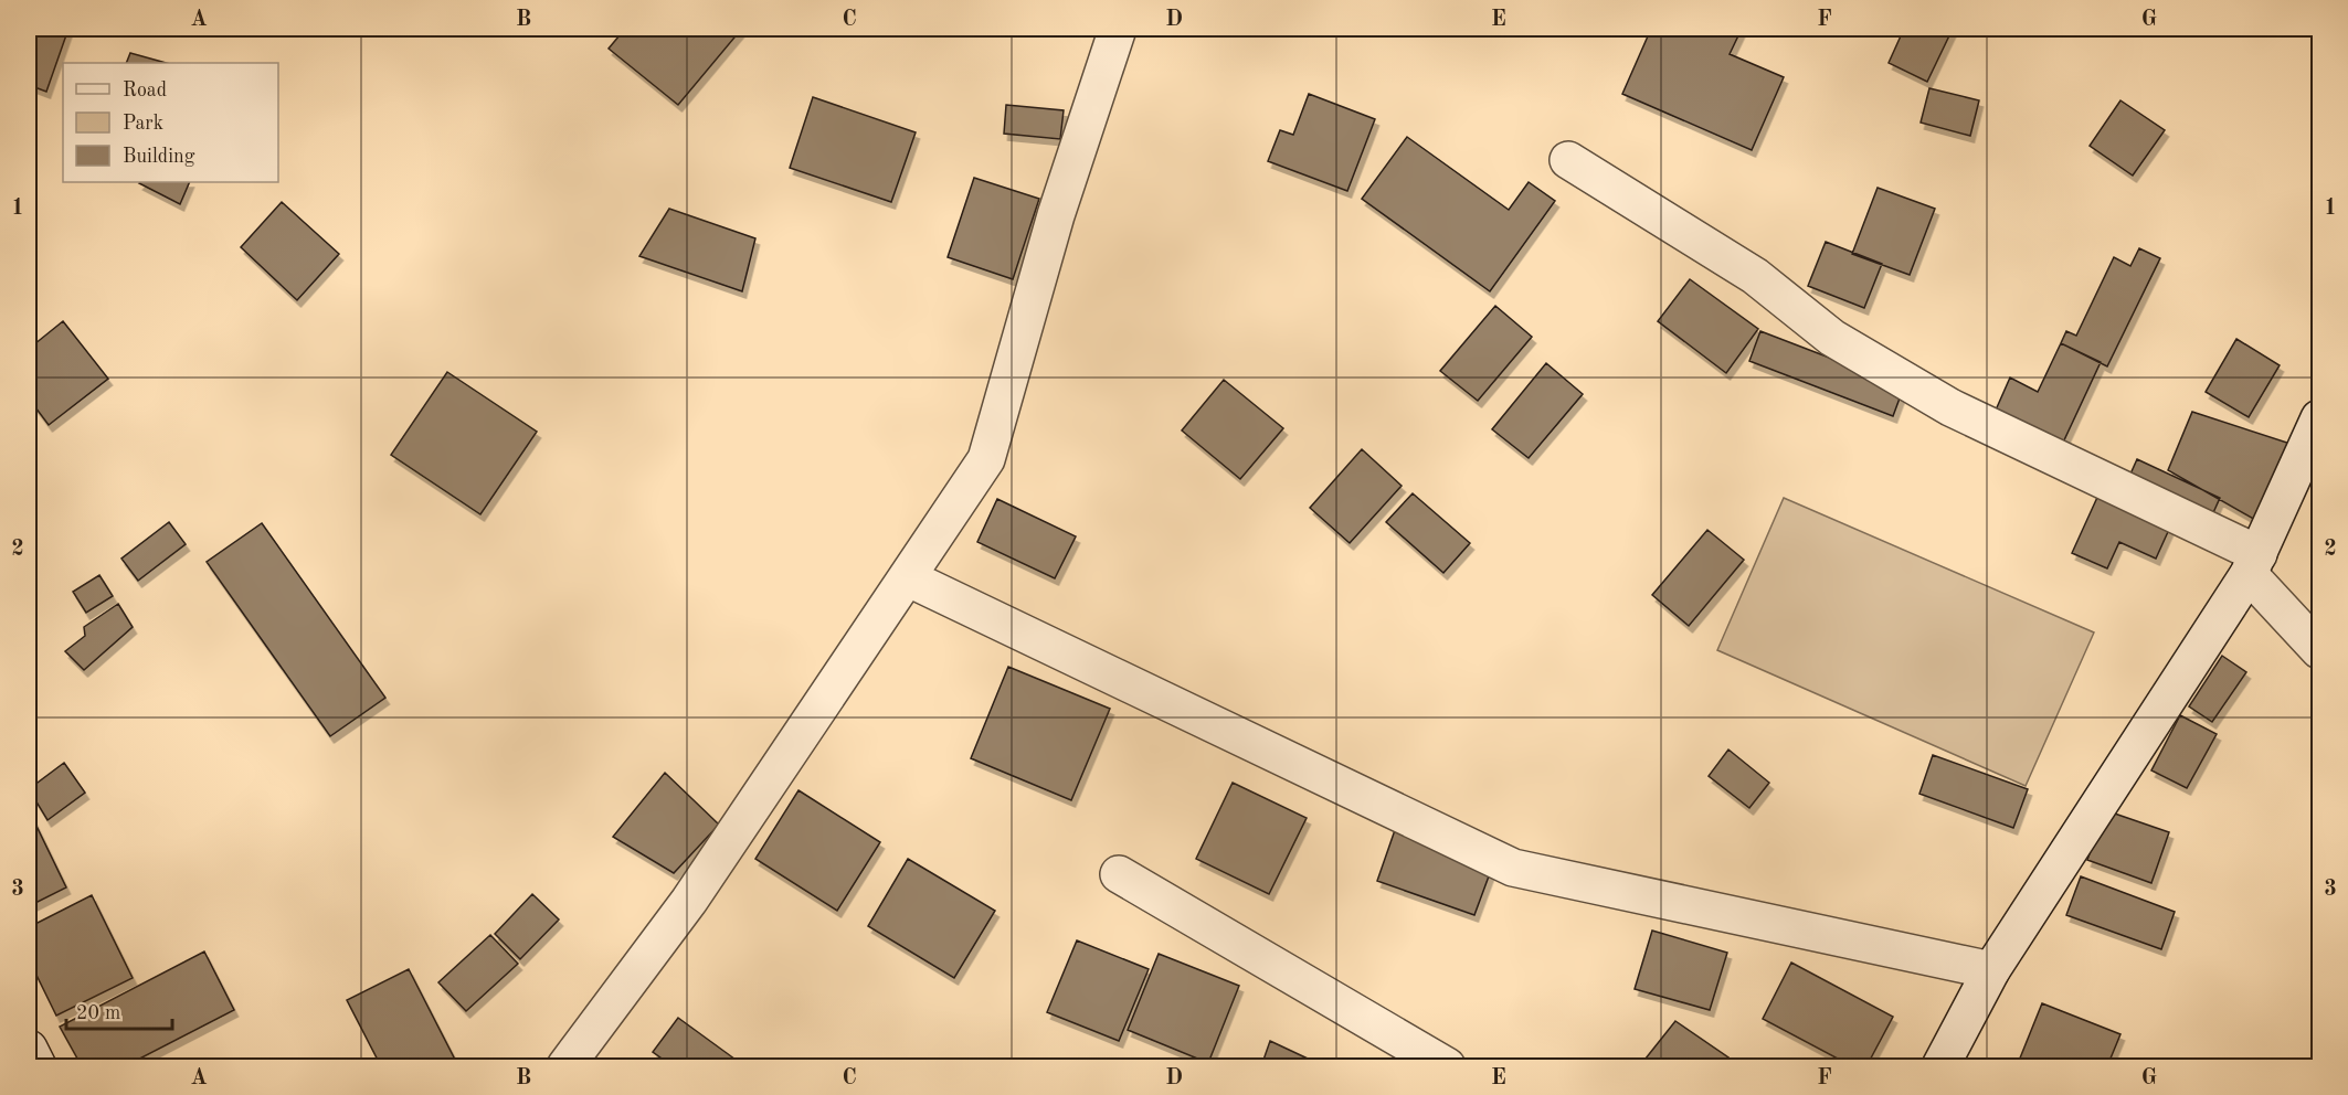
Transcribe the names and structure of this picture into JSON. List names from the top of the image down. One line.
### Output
{"legend":["Road","Park","Building"],"scale_bar":"20 m","grid":{"columns":["A","B","C","D","E","F","G"],"rows":["1","2","3"]}}
